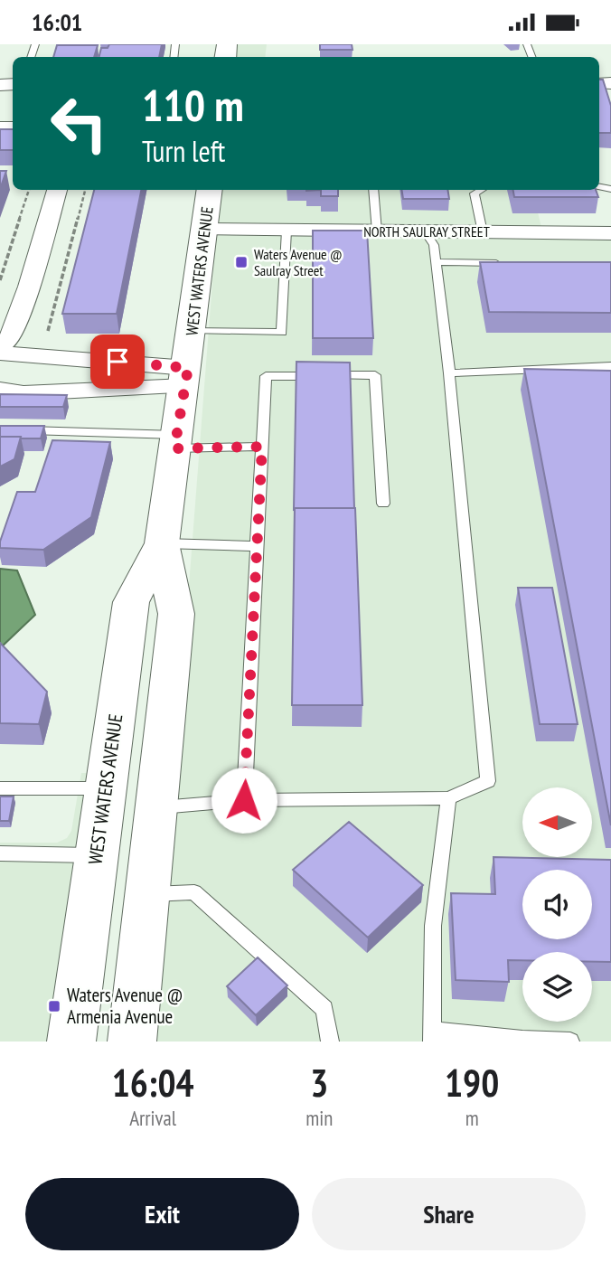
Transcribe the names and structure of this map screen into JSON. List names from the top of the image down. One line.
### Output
{"streets":{"main road":["WEST WATERS AVENUE"],"street":["NORTH SAULRAY STREET"]},"crossings":[["NORTH SAULRAY STREET","WEST WATERS AVENUE"]],"places":{"transit":["Waters Avenue @ Saulray Street","Waters Avenue @ Armenia Avenue"]},"north":"left","page":{"status":"16:01","turn":["110 m","Turn left"],"eta":["16:04","Arrival","3","min","190","m"],"buttons":["Exit","Share"]}}
